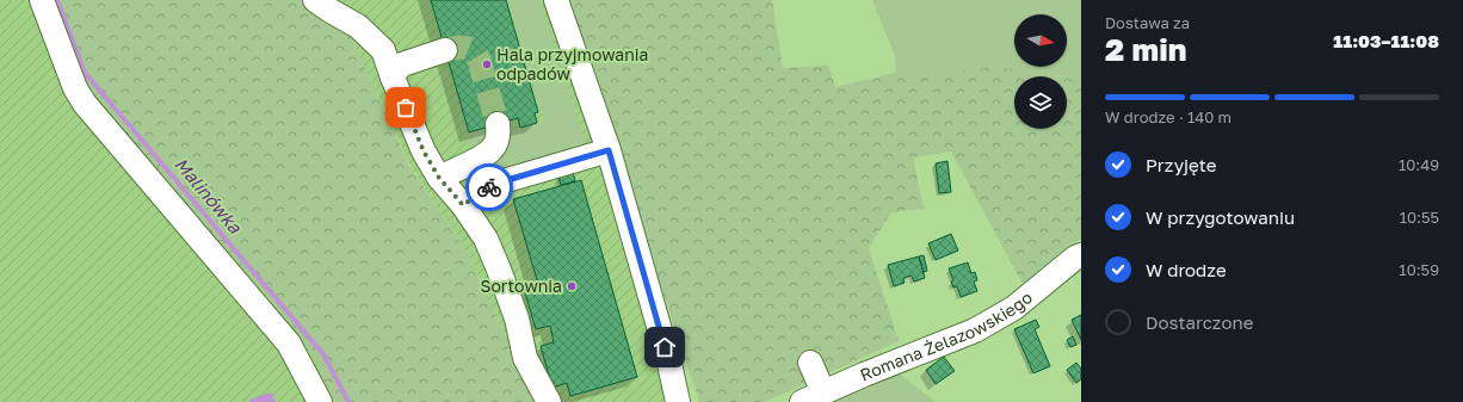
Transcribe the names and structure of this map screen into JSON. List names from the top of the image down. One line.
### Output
{"streets":{"street":["Romana Żelazowskiego"]},"water":["Malinówka"],"places":["Hala przyjmowania odpadów","Sortownia"],"north":"right","page":{"heading":["2 min","Dostawa za","11:03–11:08"],"bar":"W drodze · 140 m","list":[["Przyjęte","10:49"],["W przygotowaniu","10:55"],["W drodze","10:59"],"Dostarczone"]}}
